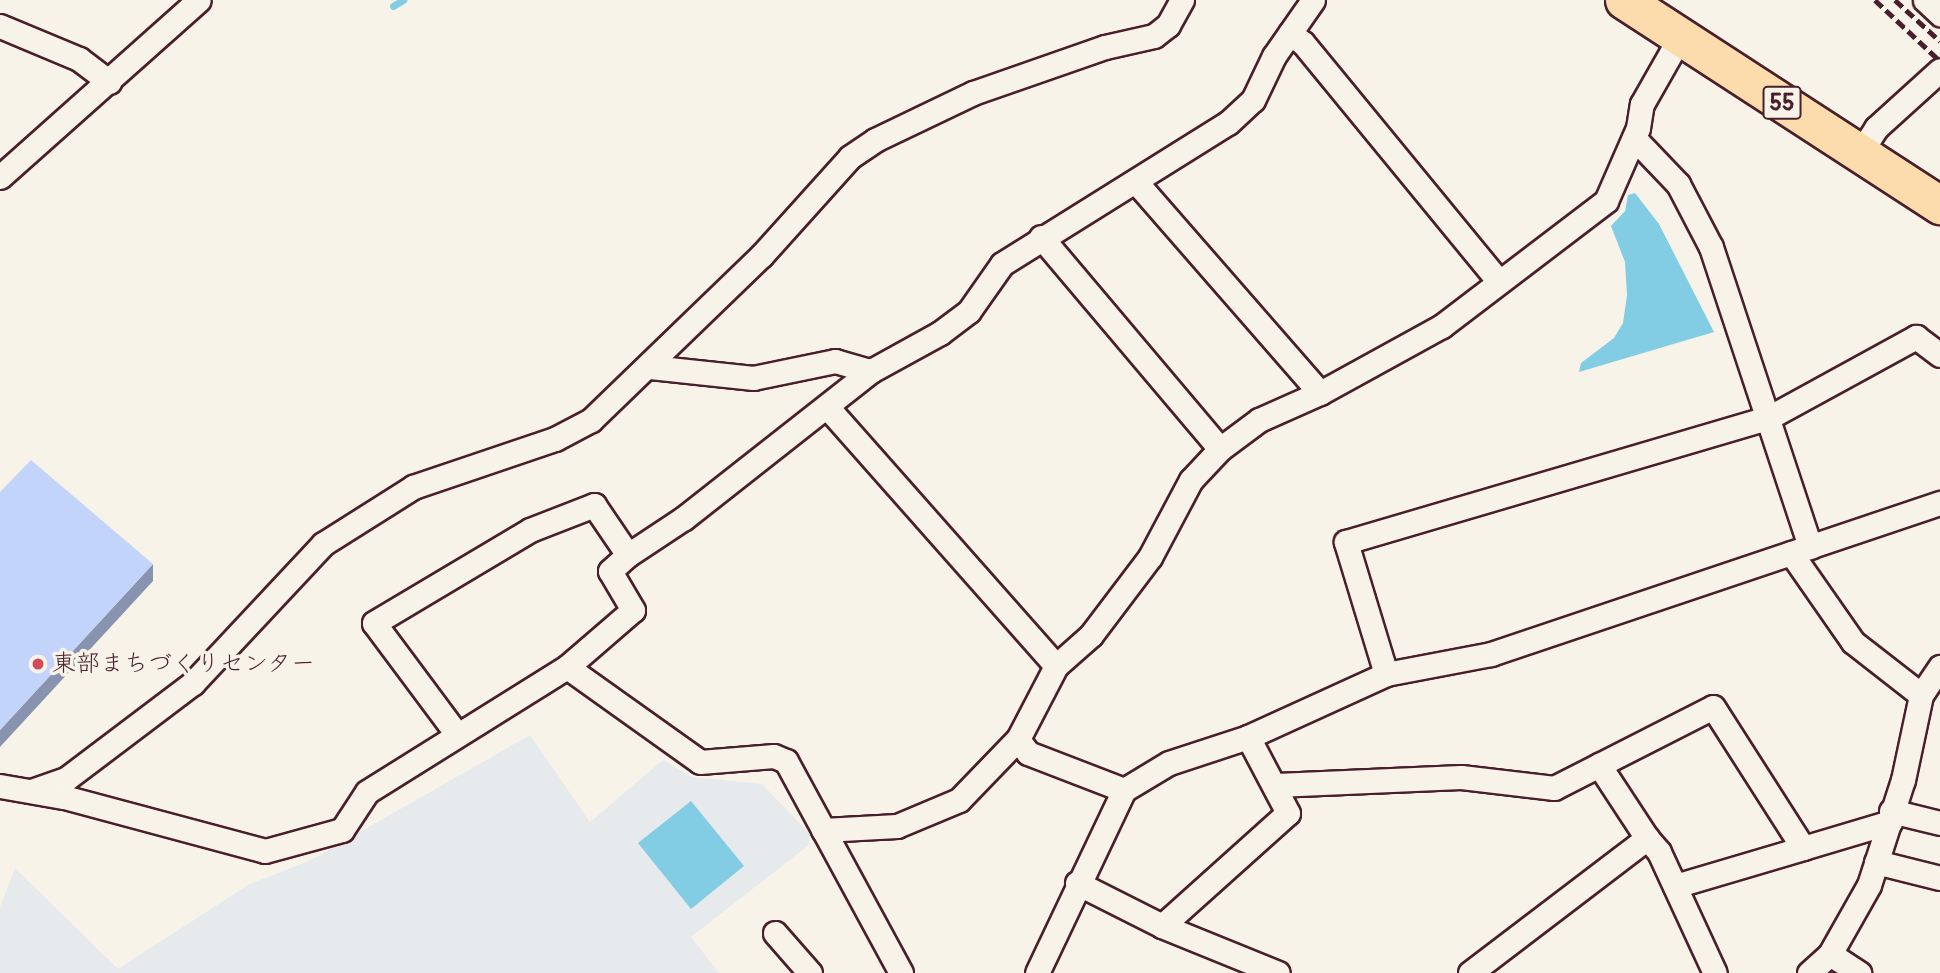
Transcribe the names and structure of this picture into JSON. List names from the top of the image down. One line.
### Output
{"streets":{"main road":["55"]},"places":["東部まちづくりセンター"]}
